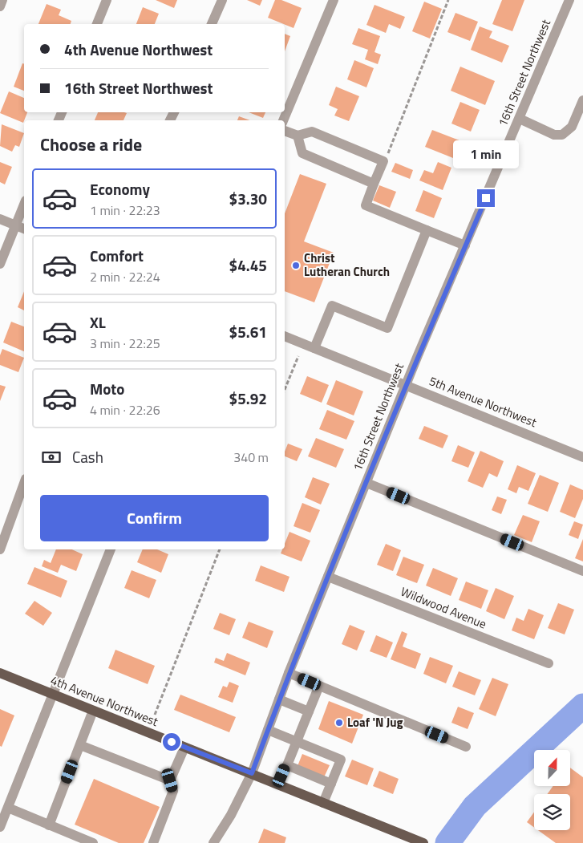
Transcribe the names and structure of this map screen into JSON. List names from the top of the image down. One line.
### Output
{"streets":{"main road":["4th Avenue Northwest"],"street":["16th Street Northwest","5th Avenue Northwest","Wildwood Avenue"]},"crossings":[["16th Street Northwest","5th Avenue Northwest"],["16th Street Northwest","Wildwood Avenue"],["16th Street Northwest","4th Avenue Northwest"]],"places":["Christ Lutheran Church","Loaf 'N Jug"],"north":"top","page":{"banner":["4th Avenue Northwest","16th Street Northwest"],"heading":"Choose a ride","bubble":"1 min","list":[{"name":"Economy","note":"1 min · 22:23","value":"$3.30"},{"name":"Comfort","note":"2 min · 22:24","value":"$4.45"},{"name":"XL","note":"3 min · 22:25","value":"$5.61"},{"name":"Moto","note":"4 min · 22:26","value":"$5.92"}],"pay":["Cash","340 m"],"buttons":"Confirm"}}
